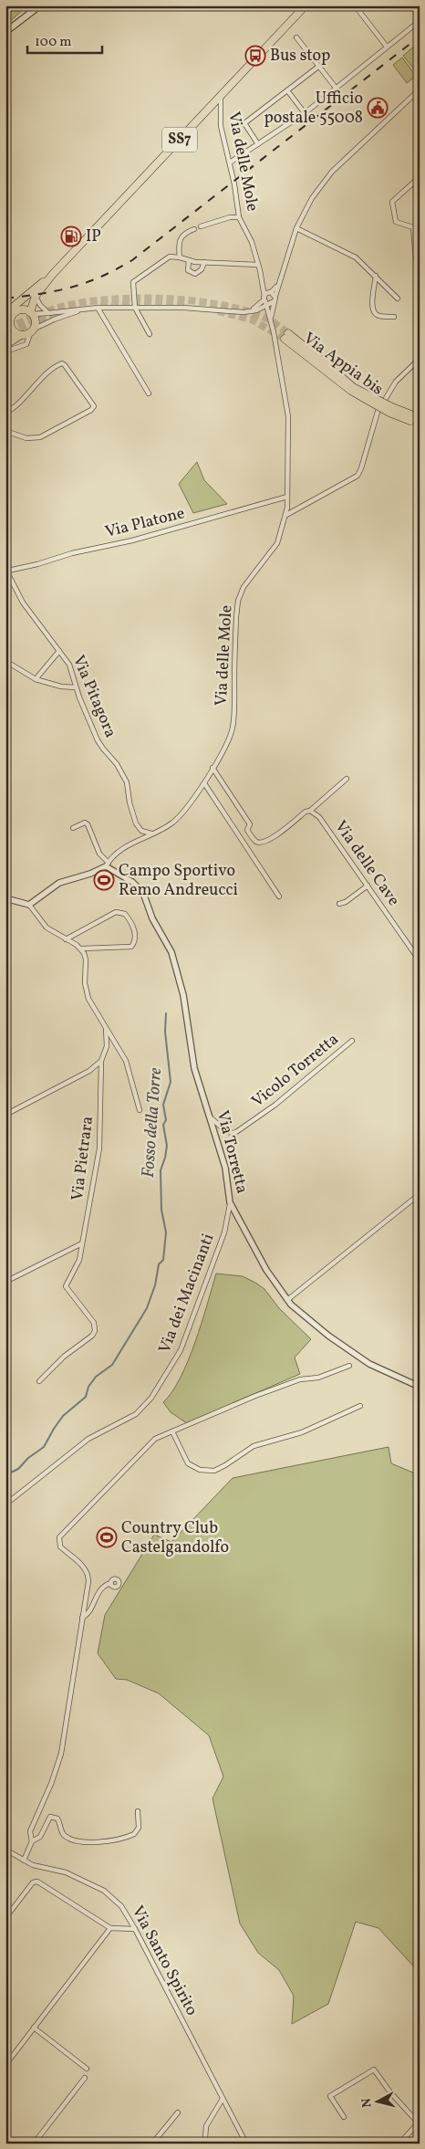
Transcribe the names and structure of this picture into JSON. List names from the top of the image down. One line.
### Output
{"streets":{"main road":["SS7","Via Appia bis"],"street":["Via delle Mole","Via Platone","Via Pitagora","Via delle Cave","Vicolo Torretta","Via Torretta","Via Pietrara","Via dei Macinanti","Via Santo Spirito"]},"crossings":[["SS7","Via delle Mole"],["Via delle Mole","Via Platone"],["Via delle Mole","Via Pitagora"],["Via delle Mole","Via Torretta"],["Via Platone","Via Pitagora"],["Vicolo Torretta","Via Torretta"],["Via Torretta","Via dei Macinanti"]],"water":["Fosso della Torre"],"places":{"bus stop":["Bus stop"],"public building":["Ufficio postale 55008"],"fuel station":["IP"],"sports":["Campo Sportivo Remo Andreucci","Country Club Castelgandolfo"]},"scale_bar":"100 m","north":"left"}
